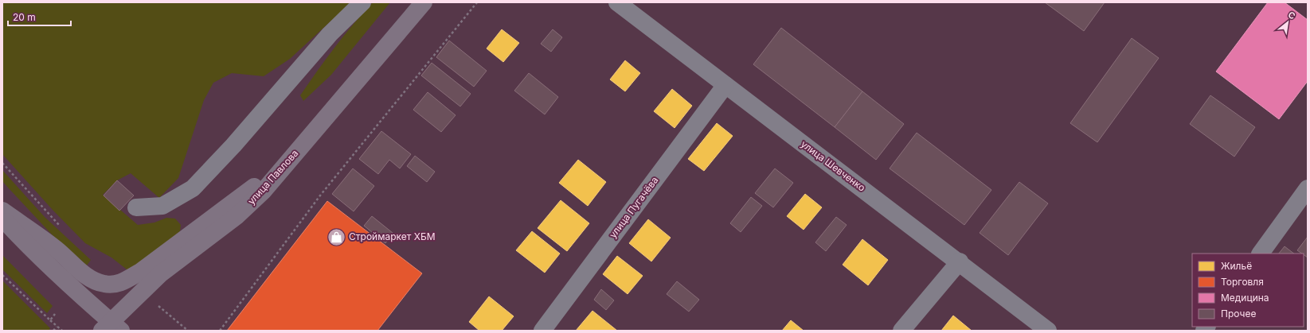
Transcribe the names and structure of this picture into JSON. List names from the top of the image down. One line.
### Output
{"streets":{"main road":["улица Павлова"],"street":["улица Шевченко","улица Пугачёва"]},"crossings":[["улица Шевченко","улица Пугачёва"]],"places":{"shop":["Строймаркет ХБМ"]},"legend":["Жильё","Торговля","Медицина","Прочее"],"scale_bar":"20 m","north":"top right"}
